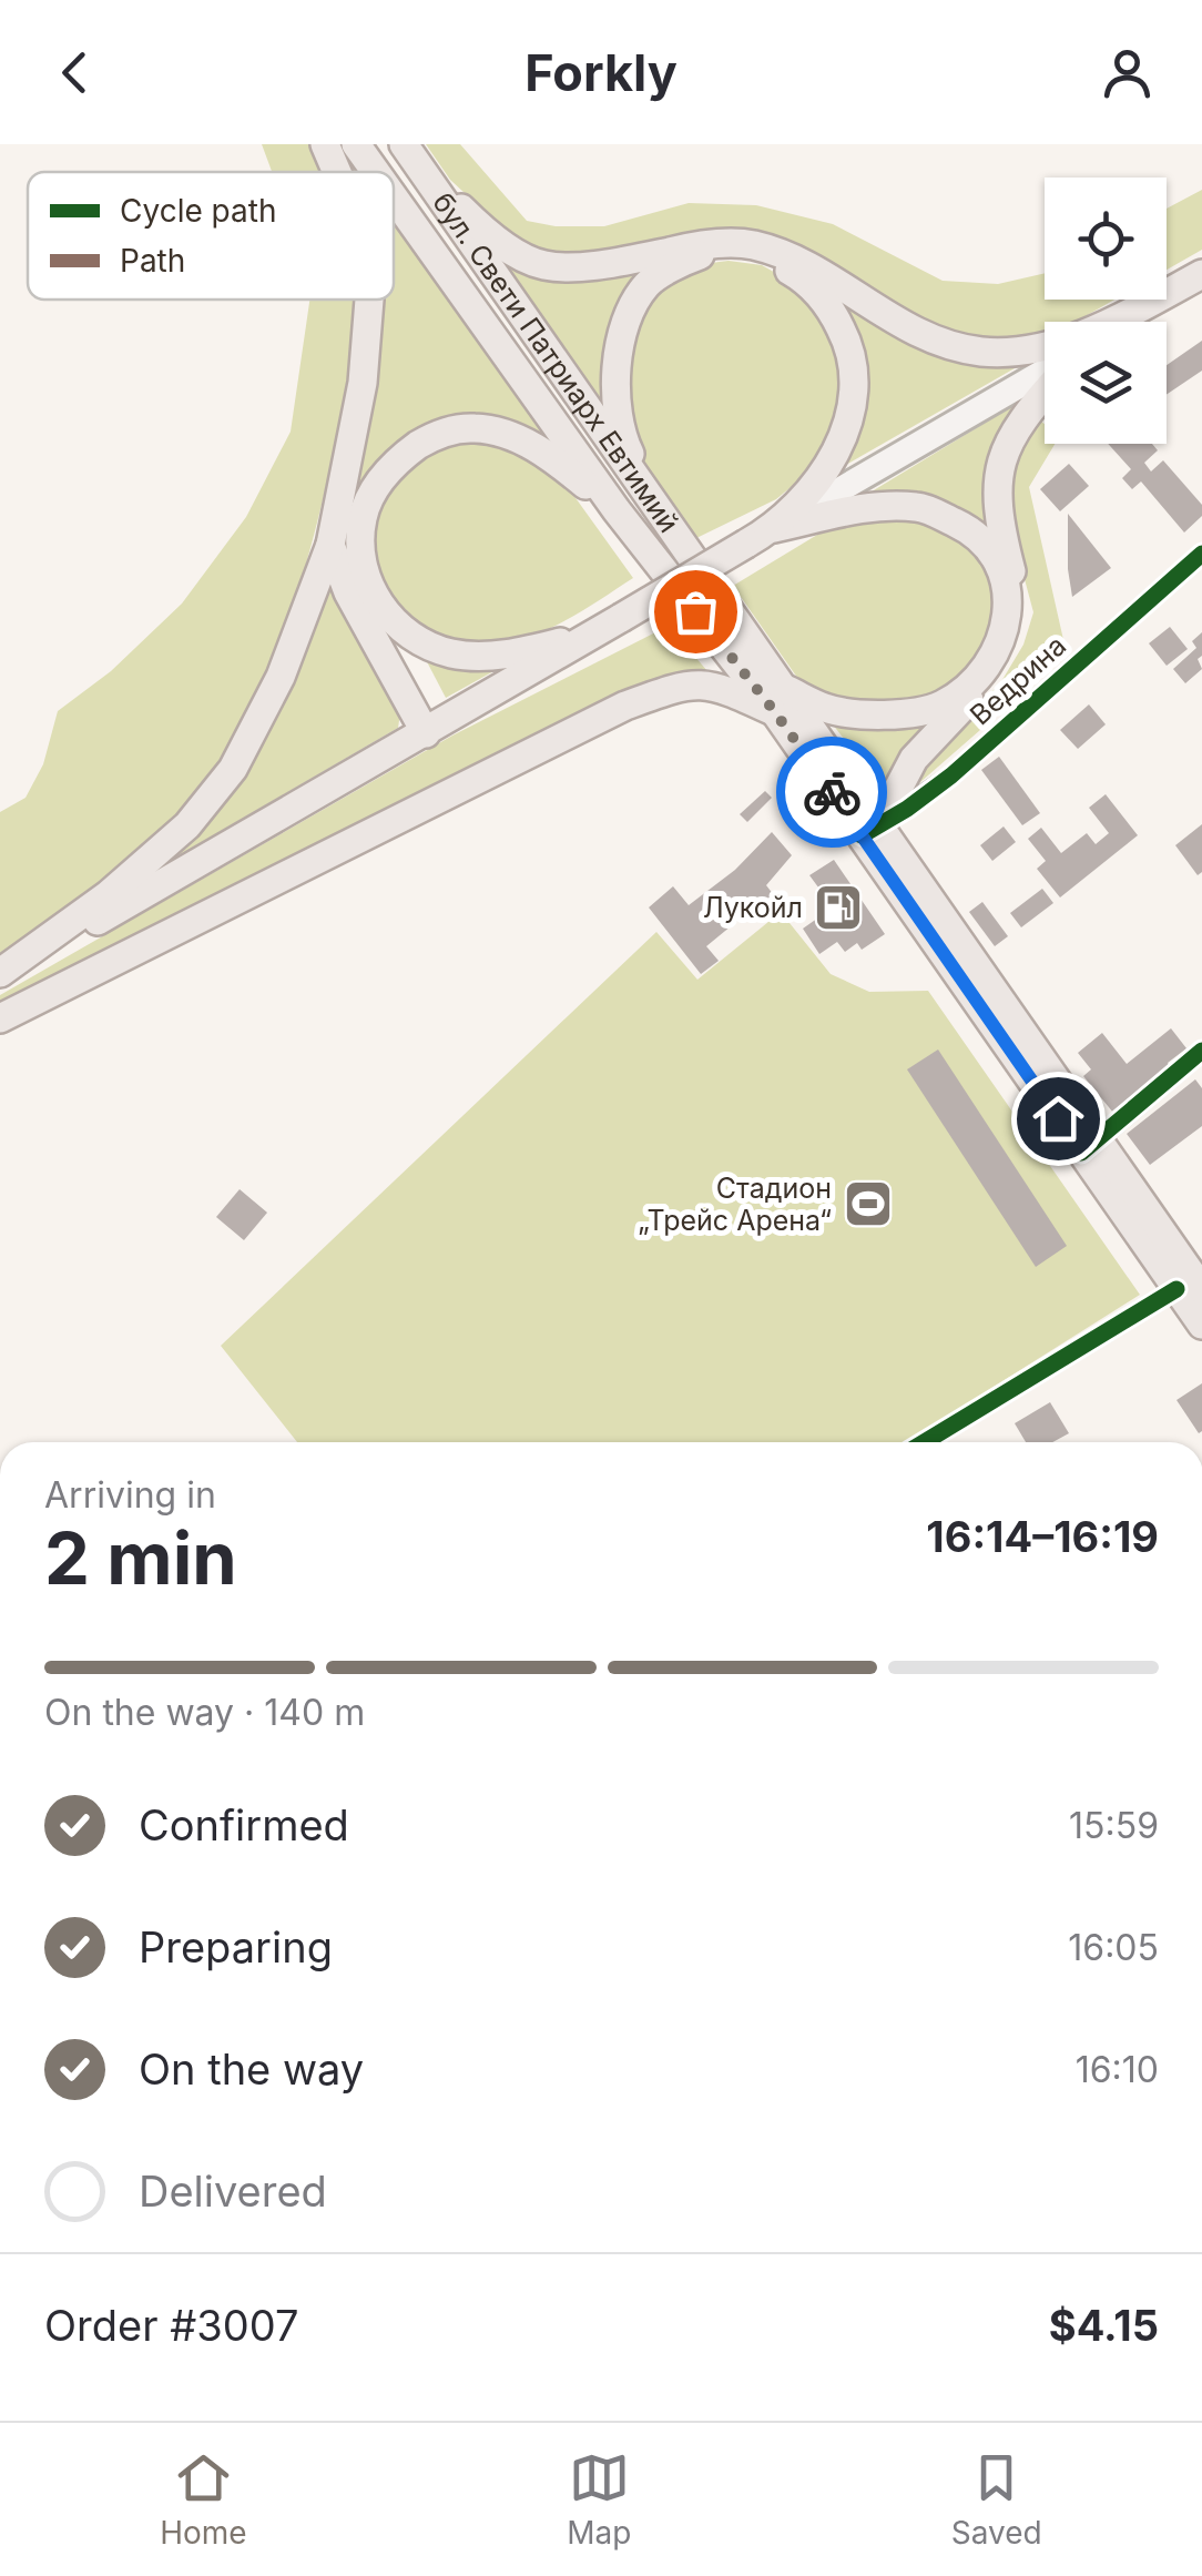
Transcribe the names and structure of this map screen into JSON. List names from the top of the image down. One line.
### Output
{"streets":{"main road":["бул. Свети Патриарх Евтимий"],"street":["Ведрина"]},"crossings":[["бул. Свети Патриарх Евтимий","Ведрина"]],"places":{"fuel station":["Лукойл"],"sports":["Стадион „Трейс Арена“"]},"legend":["Cycle path","Path"],"page":{"header":"Forkly","heading":["2 min","Arriving in","16:14–16:19"],"panel":["Order #3007","$4.15"],"bar":"On the way · 140 m","list":[["Confirmed","15:59"],["Preparing","16:05"],["On the way","16:10"],"Delivered"],"tabs":["Home","Map","Saved"]}}
